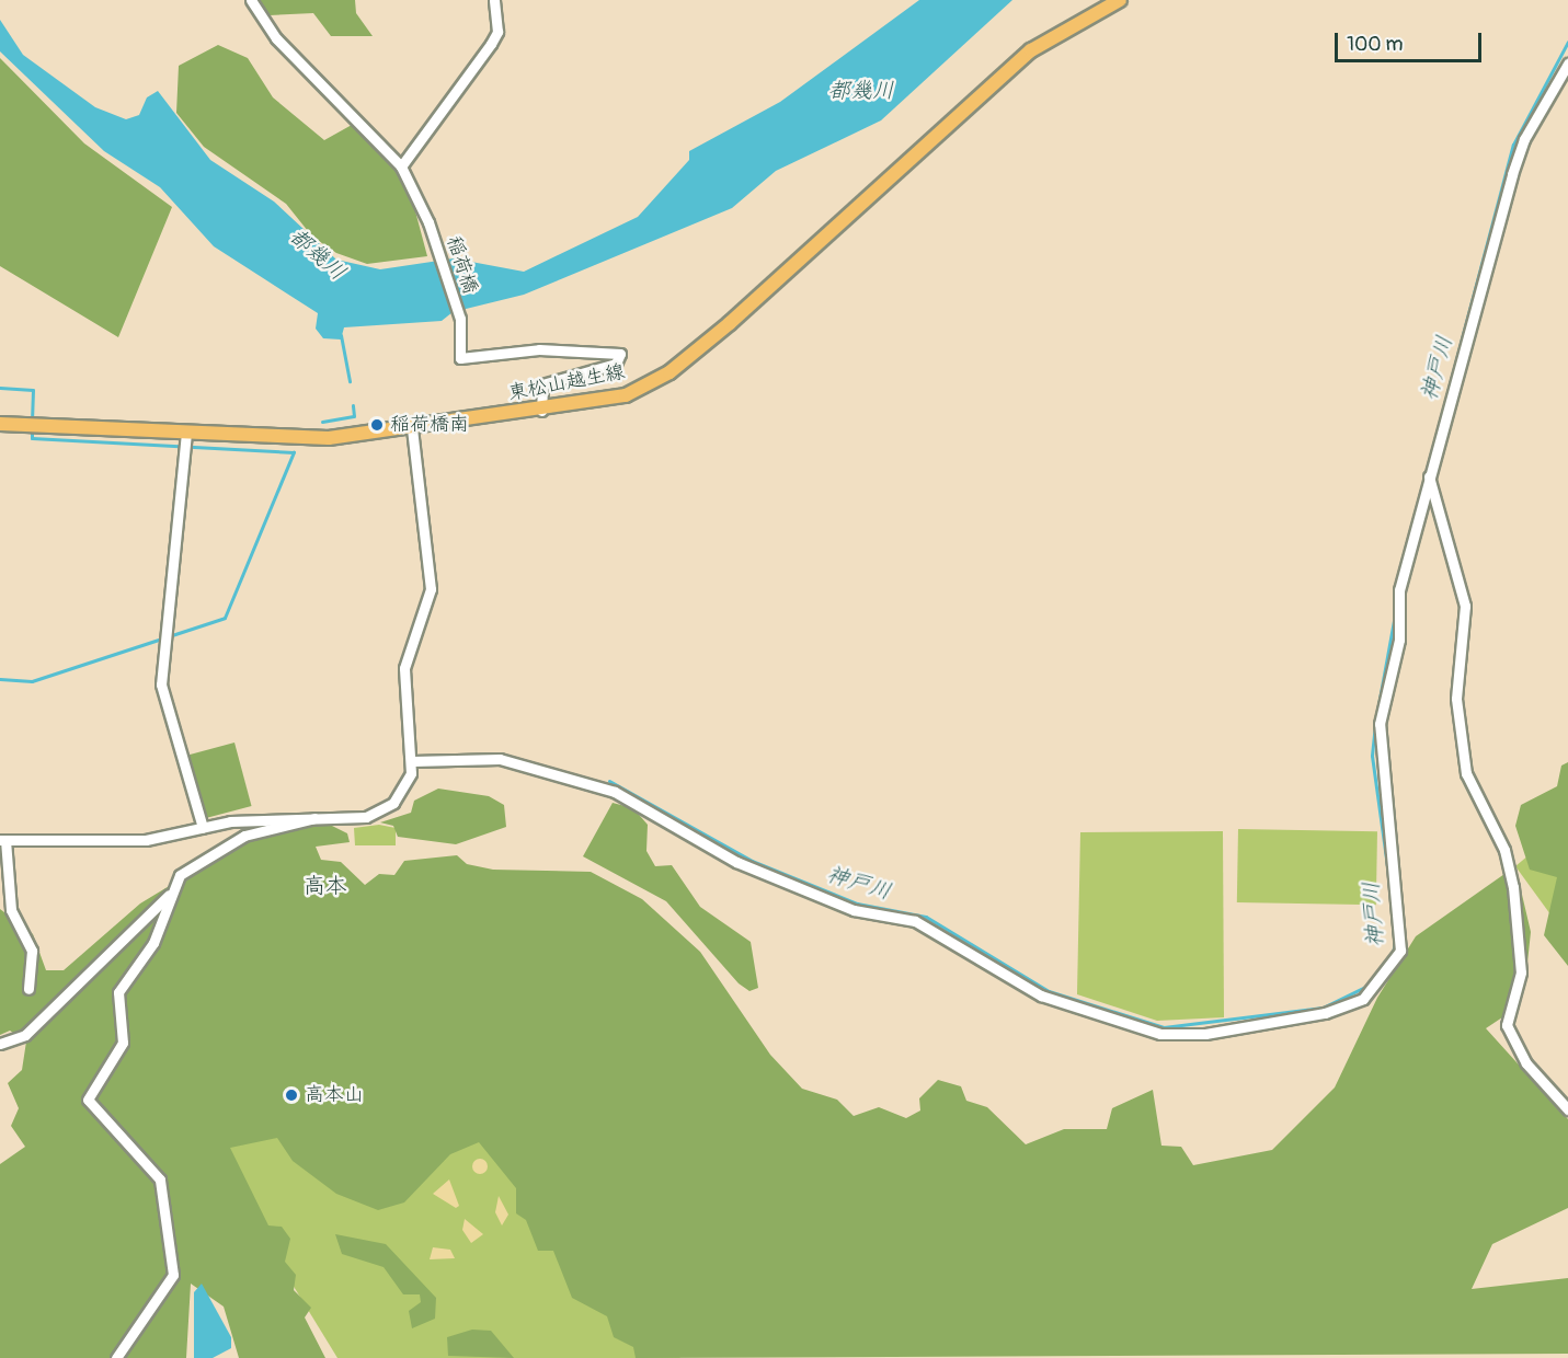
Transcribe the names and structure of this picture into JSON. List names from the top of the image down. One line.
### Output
{"streets":{"main road":["東松山越生線"],"street":["稲荷橋"]},"crossings":[["稲荷橋","東松山越生線"]],"districts":["高本"],"water":["都幾川","神戸川"],"places":["稲荷橋南","高本山"],"scale_bar":"100 m"}
